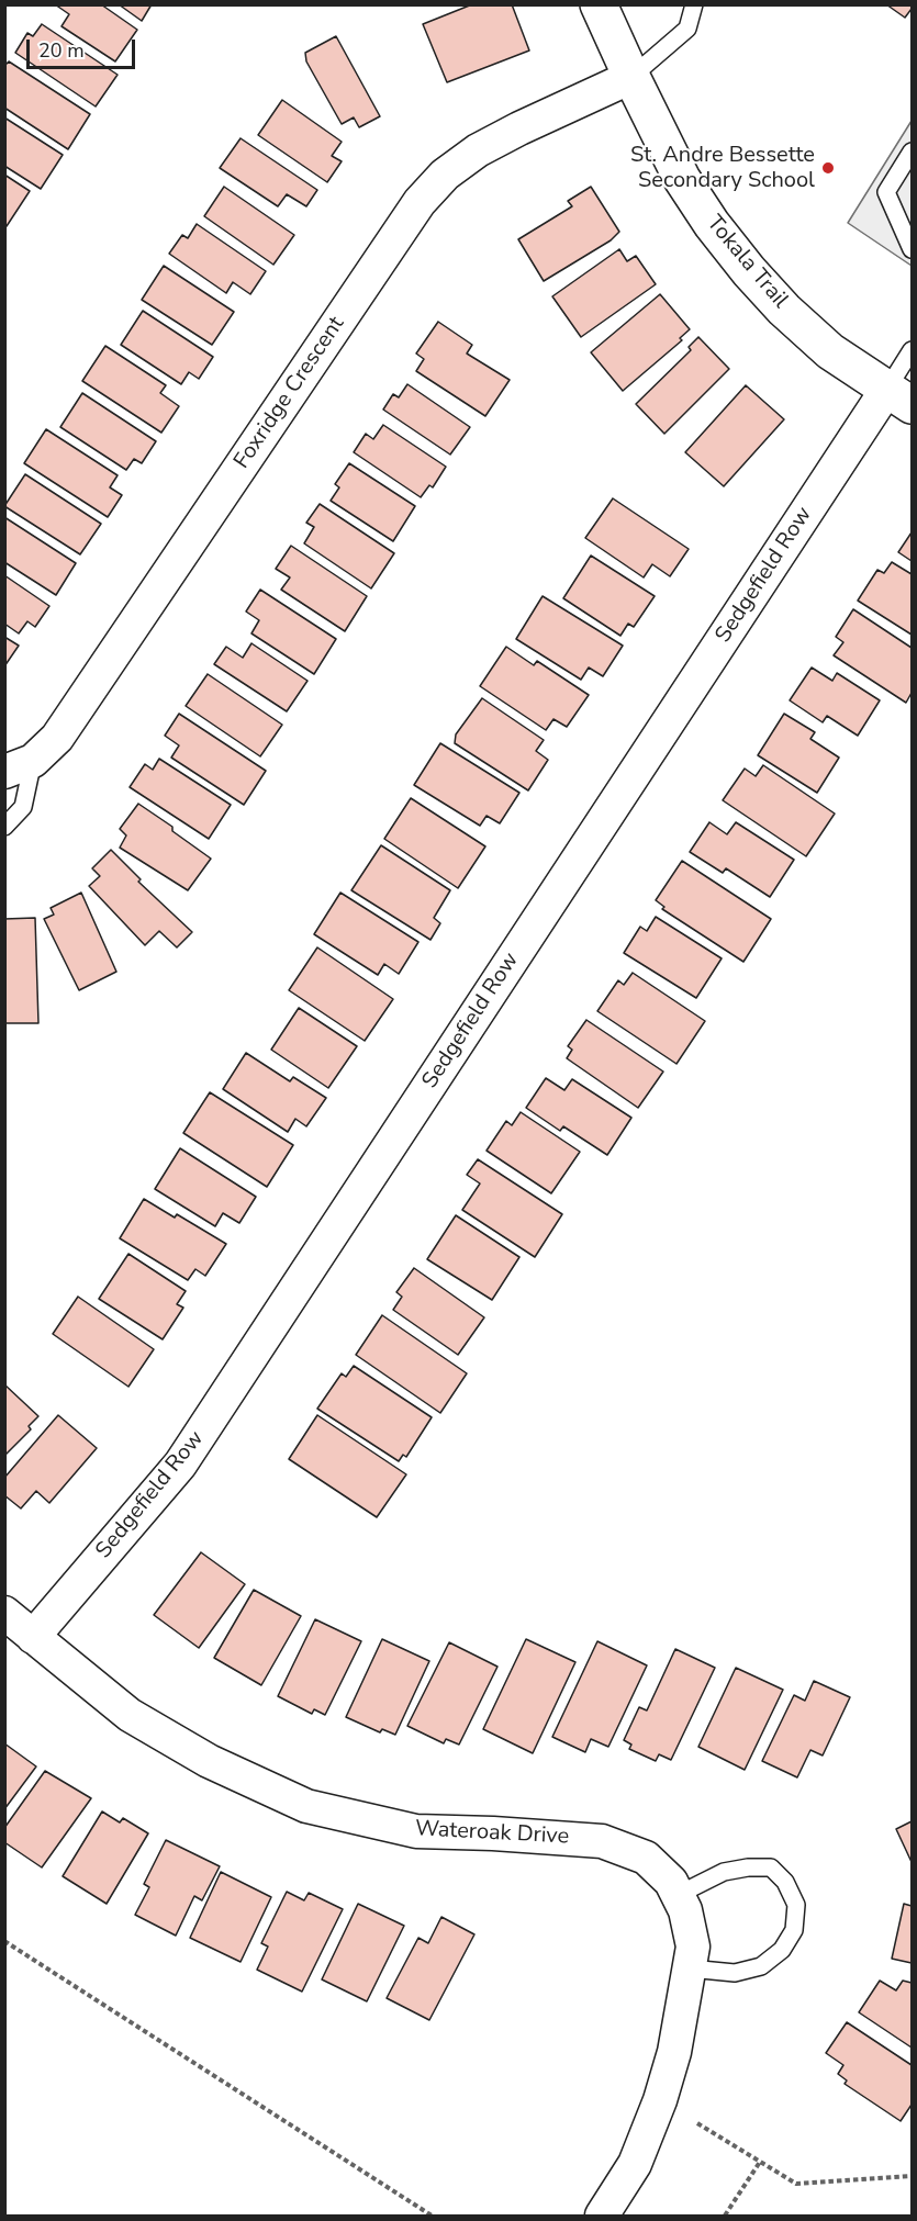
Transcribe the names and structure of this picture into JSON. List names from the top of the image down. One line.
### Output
{"streets":{"street":["Tokala Trail","Foxridge Crescent","Sedgefield Row","Wateroak Drive"]},"crossings":[["Tokala Trail","Foxridge Crescent"],["Tokala Trail","Sedgefield Row"],["Sedgefield Row","Wateroak Drive"]],"places":["St. Andre Bessette Secondary School"],"scale_bar":"20 m"}
